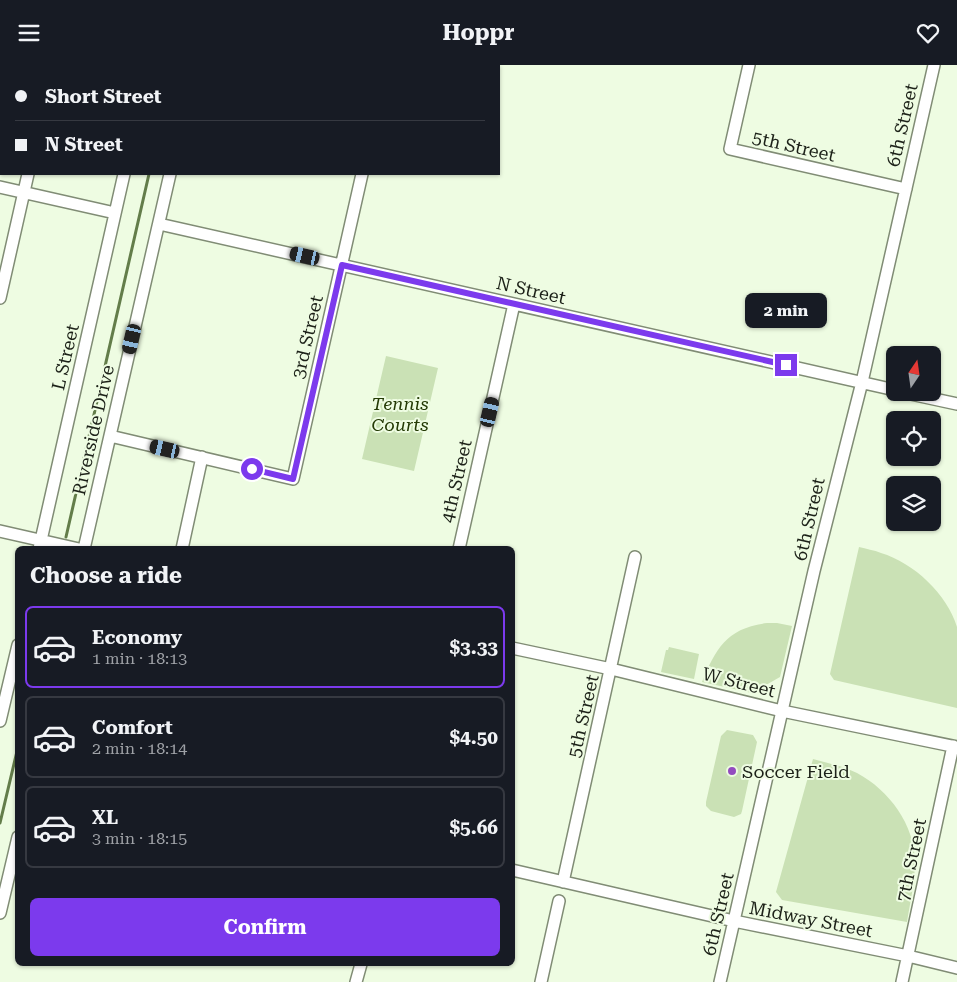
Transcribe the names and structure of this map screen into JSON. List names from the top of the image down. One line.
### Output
{"streets":{"street":["6th Street","5th Street","N Street","3rd Street","L Street","Riverside Drive","4th Street","W Street","7th Street","Midway Street"]},"crossings":[["6th Street","5th Street"],["6th Street","N Street"],["6th Street","W Street"],["6th Street","Midway Street"],["5th Street","W Street"],["5th Street","Midway Street"],["N Street","3rd Street"],["N Street","Riverside Drive"],["N Street","4th Street"],["W Street","7th Street"],["7th Street","Midway Street"]],"parks":["Tennis Courts"],"places":["Soccer Field"],"north":"top","page":{"header":"Hoppr","banner":["Short Street","N Street"],"bubble":"2 min","heading":"Choose a ride","list":[{"name":"Economy","note":"1 min · 18:13","value":"$3.33"},{"name":"Comfort","note":"2 min · 18:14","value":"$4.50"},{"name":"XL","note":"3 min · 18:15","value":"$5.66"}],"buttons":"Confirm"}}
